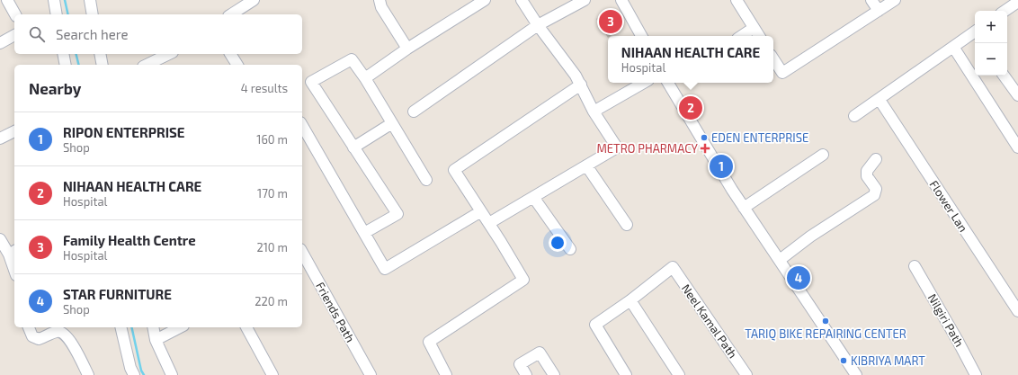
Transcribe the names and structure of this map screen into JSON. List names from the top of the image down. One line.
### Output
{"streets":{"street":["Flower Lan","Friends Path","Nilgiri Path","Neel Kamal Path"]},"places":{"other":["EDEN ENTERPRISE","TARIQ BIKE REPAIRING CENTER","KIBRIYA MART"],"health":["METRO PHARMACY"]},"page":{"pins":["3","2","1","4"],"map_buttons":["+","−"],"search":"Search here","popup":["NIHAAN HEALTH CARE","Hospital"],"heading":["Nearby","4 results"],"list":[{"mark":"1","name":"RIPON ENTERPRISE","note":"Shop","value":"160 m"},{"mark":"2","name":"NIHAAN HEALTH CARE","note":"Hospital","value":"170 m"},{"mark":"3","name":"Family Health Centre","note":"Hospital","value":"210 m"},{"mark":"4","name":"STAR FURNITURE","note":"Shop","value":"220 m"}]}}
